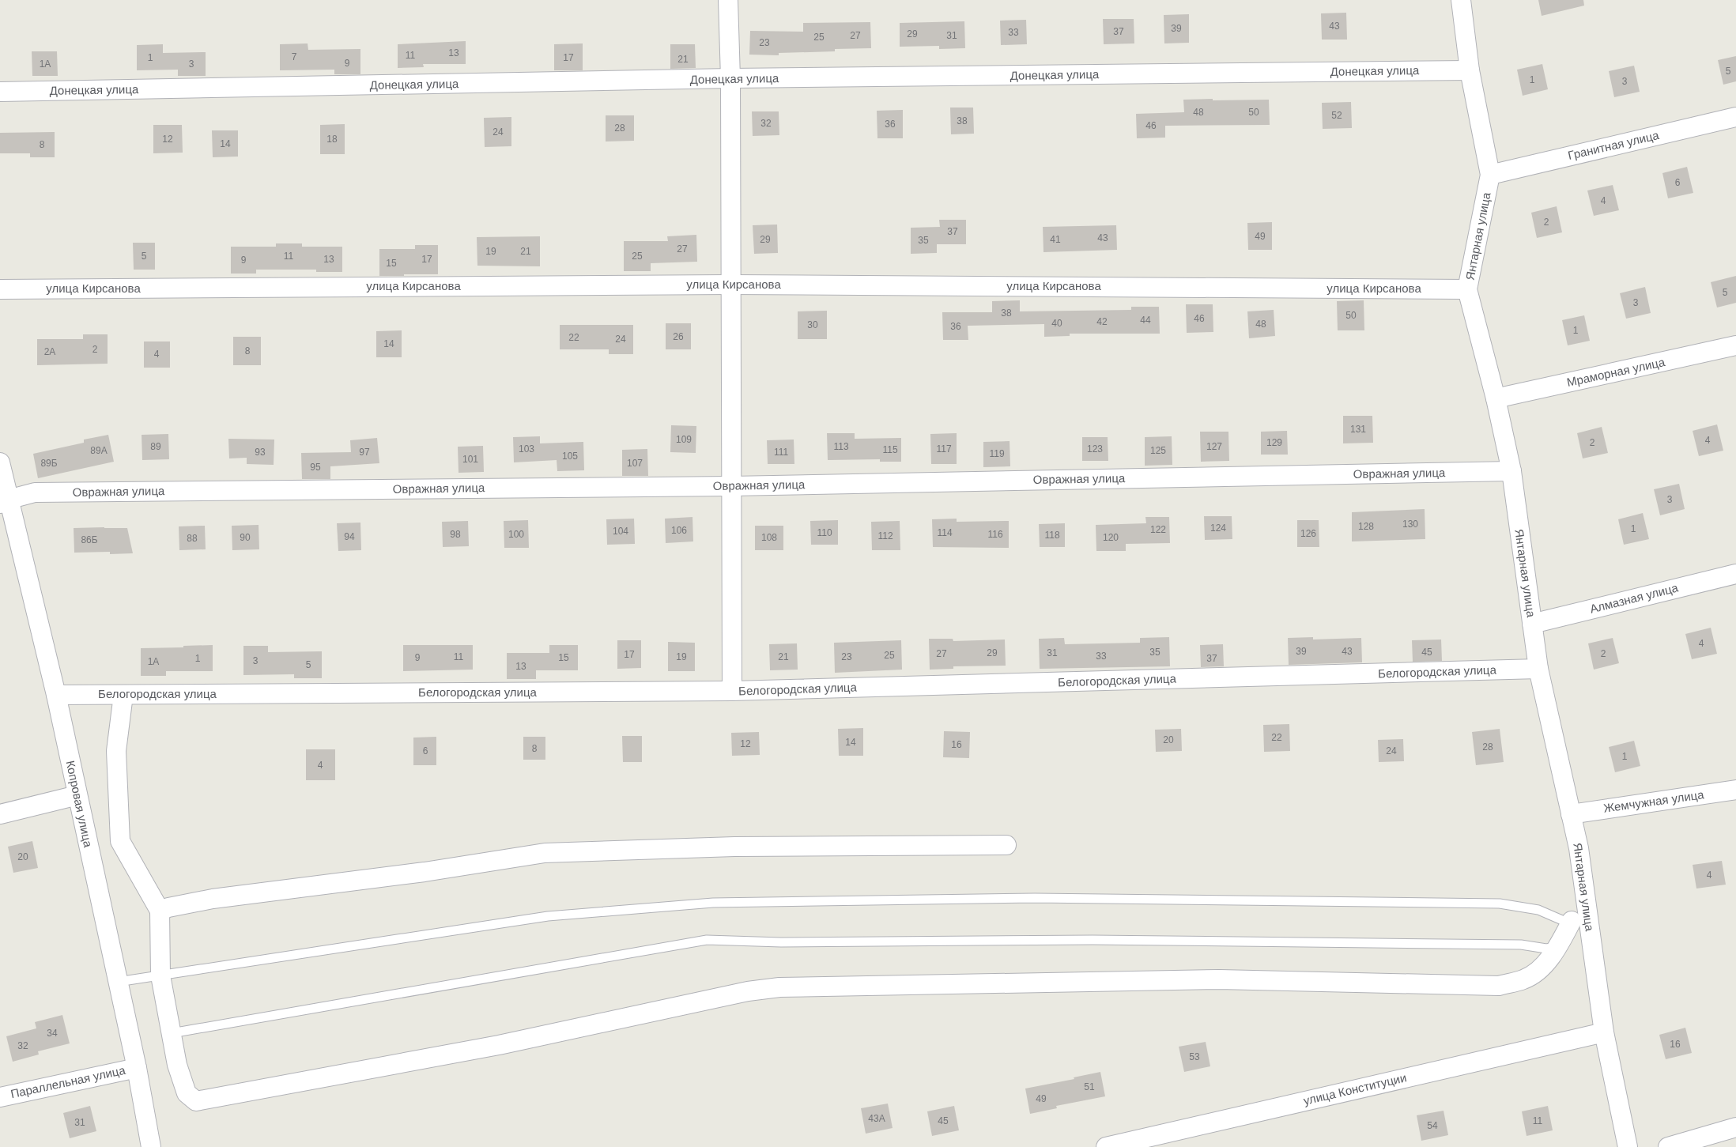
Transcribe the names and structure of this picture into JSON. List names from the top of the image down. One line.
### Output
{"streets":{"street":["Донецкая улица","Гранитная улица","Янтарная улица","улица Кирсанова","Мраморная улица","Овражная улица","Алмазная улица","Белогородская улица","Жемчужная улица","Копровая улица","Параллельная улица","улица Конституции"]},"crossings":[["Донецкая улица","Янтарная улица"],["Гранитная улица","Янтарная улица"],["Янтарная улица","улица Кирсанова"],["Янтарная улица","Мраморная улица"],["Янтарная улица","Овражная улица"],["Янтарная улица","Алмазная улица"],["Янтарная улица","Белогородская улица"],["Янтарная улица","Жемчужная улица"],["Янтарная улица","улица Конституции"],["Овражная улица","Копровая улица"],["Белогородская улица","Копровая улица"],["Копровая улица","Параллельная улица"]],"house_numbers":["43","39","37","33","29","27","31","25","23","13","11","7","1","17","21","9","1А","3","5","1","3","48","50","52","38","32","36","46","28","24","12","18","14","8","6","4","2","37","49","43","29","41","35","27","19","21","5","11","25","13","17","9","15","5","3","38","50","46","44","42","40","48","30","36","1","26","22","24","14","2","8","2А","4","131","109","4","129","2","89","113","127","103","117","123","115","89А","125","93","97","111","119","105","101","89Б","107","95","3","130","128","124","1","122","106","104","110","114","126","98","100","116","118","112","94","90","108","120","88","86Б","4","39","43","35","45","29","31","27","2","17","25","33","11","19","21","23","9","15","1","37","3","1А","5","13","22","20","14","12","16","28","8","6","24","1","4","20","4","34","16","32","53","51","49","43А","45","11","31","54"]}
